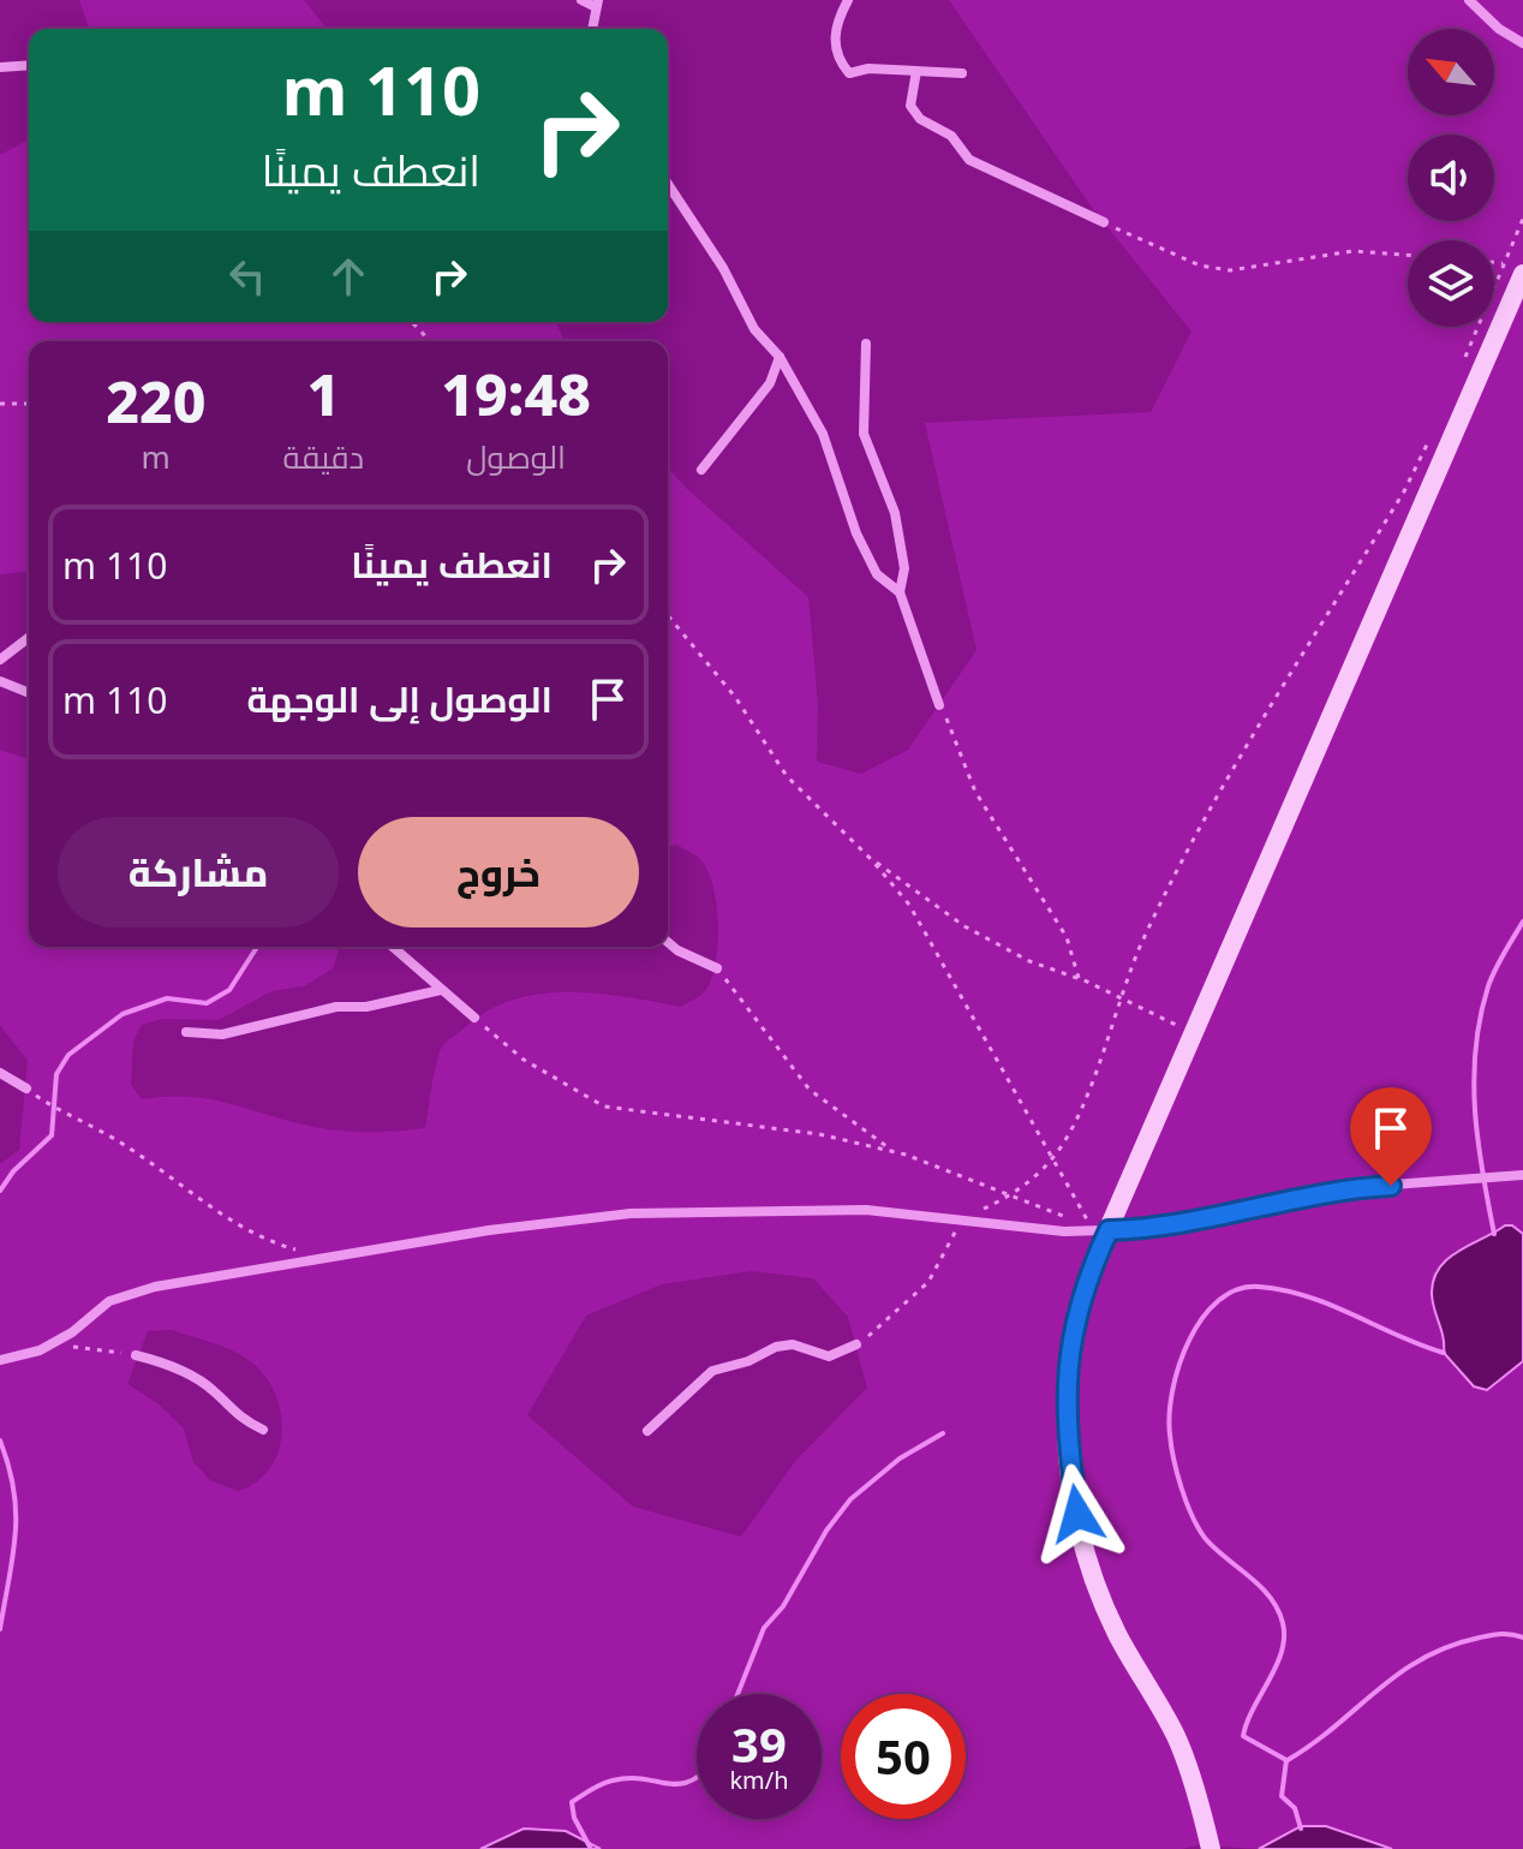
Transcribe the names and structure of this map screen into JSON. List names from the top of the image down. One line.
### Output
{"north":"top left","page":{"turn":["110 m","انعطف يمينًا"],"eta":["19:48","الوصول","1","دقيقة","220","m"],"list":[{"name":"انعطف يمينًا","value":"110 m"},{"name":"الوصول إلى الوجهة","value":"110 m"}],"buttons":["خروج","مشاركة"],"speed":"39 km/h","limit":"50"}}
